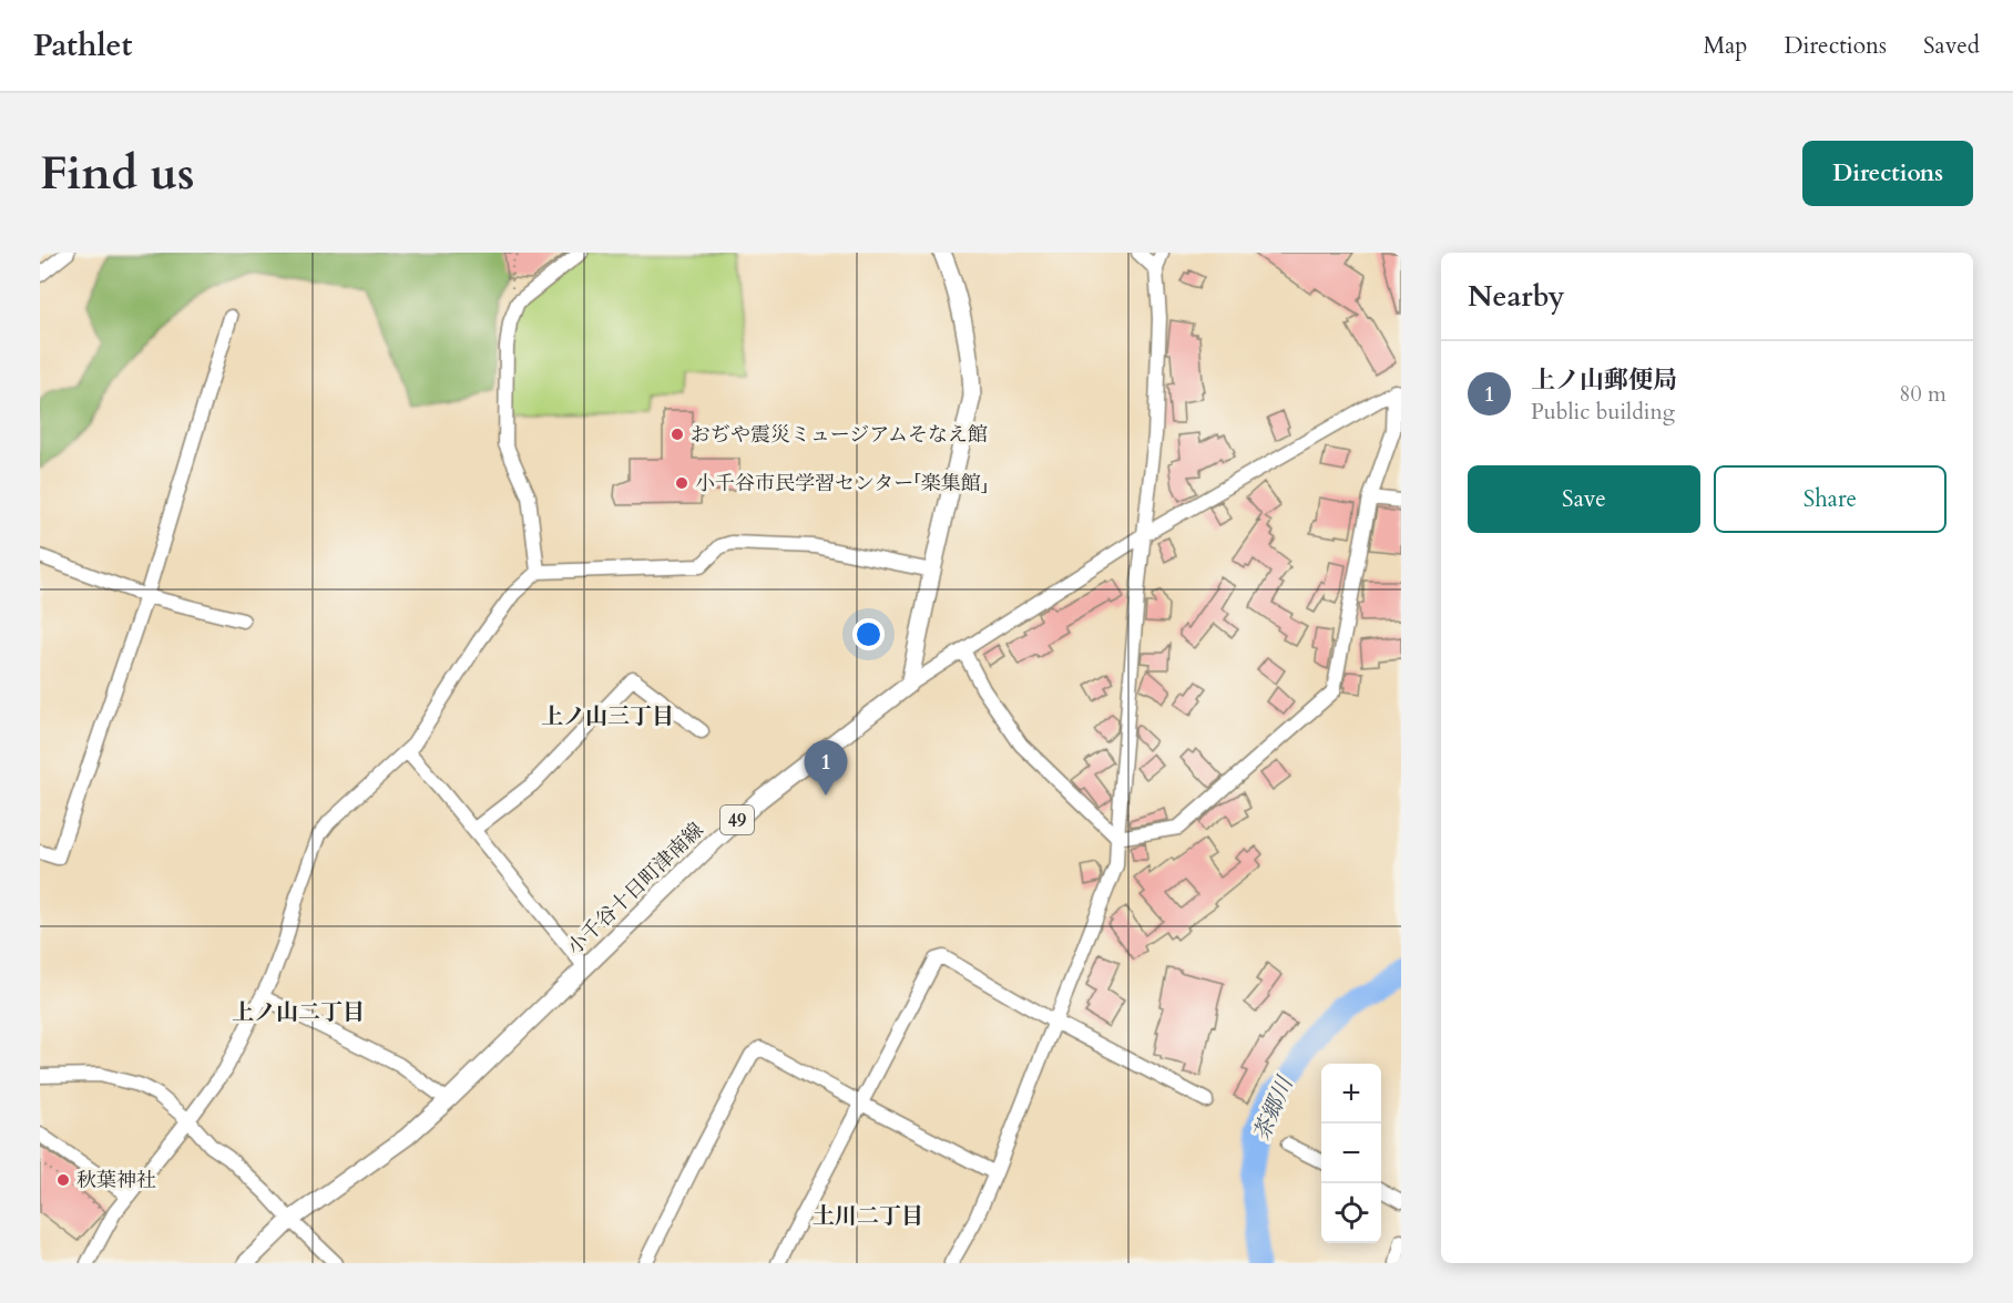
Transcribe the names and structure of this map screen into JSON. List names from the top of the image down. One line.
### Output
{"streets":{"main road":["49","小千谷十日町津南線"]},"districts":["上ノ山三丁目","上ノ山二丁目","土川二丁目"],"water":["茶郷川"],"places":["おぢや震災ミュージアムそなえ館","小千谷市民学習センター「楽集館」","秋葉神社"],"page":{"header":"Pathlet","nav":["Map","Directions","Saved"],"buttons":["Directions",["Save","Share"]],"title":"Find us","heading":"Nearby","list":[{"mark":"1","name":"上ノ山郵便局","note":"Public building","value":"80 m"}],"pins":"1","map_buttons":["+","−"]}}
